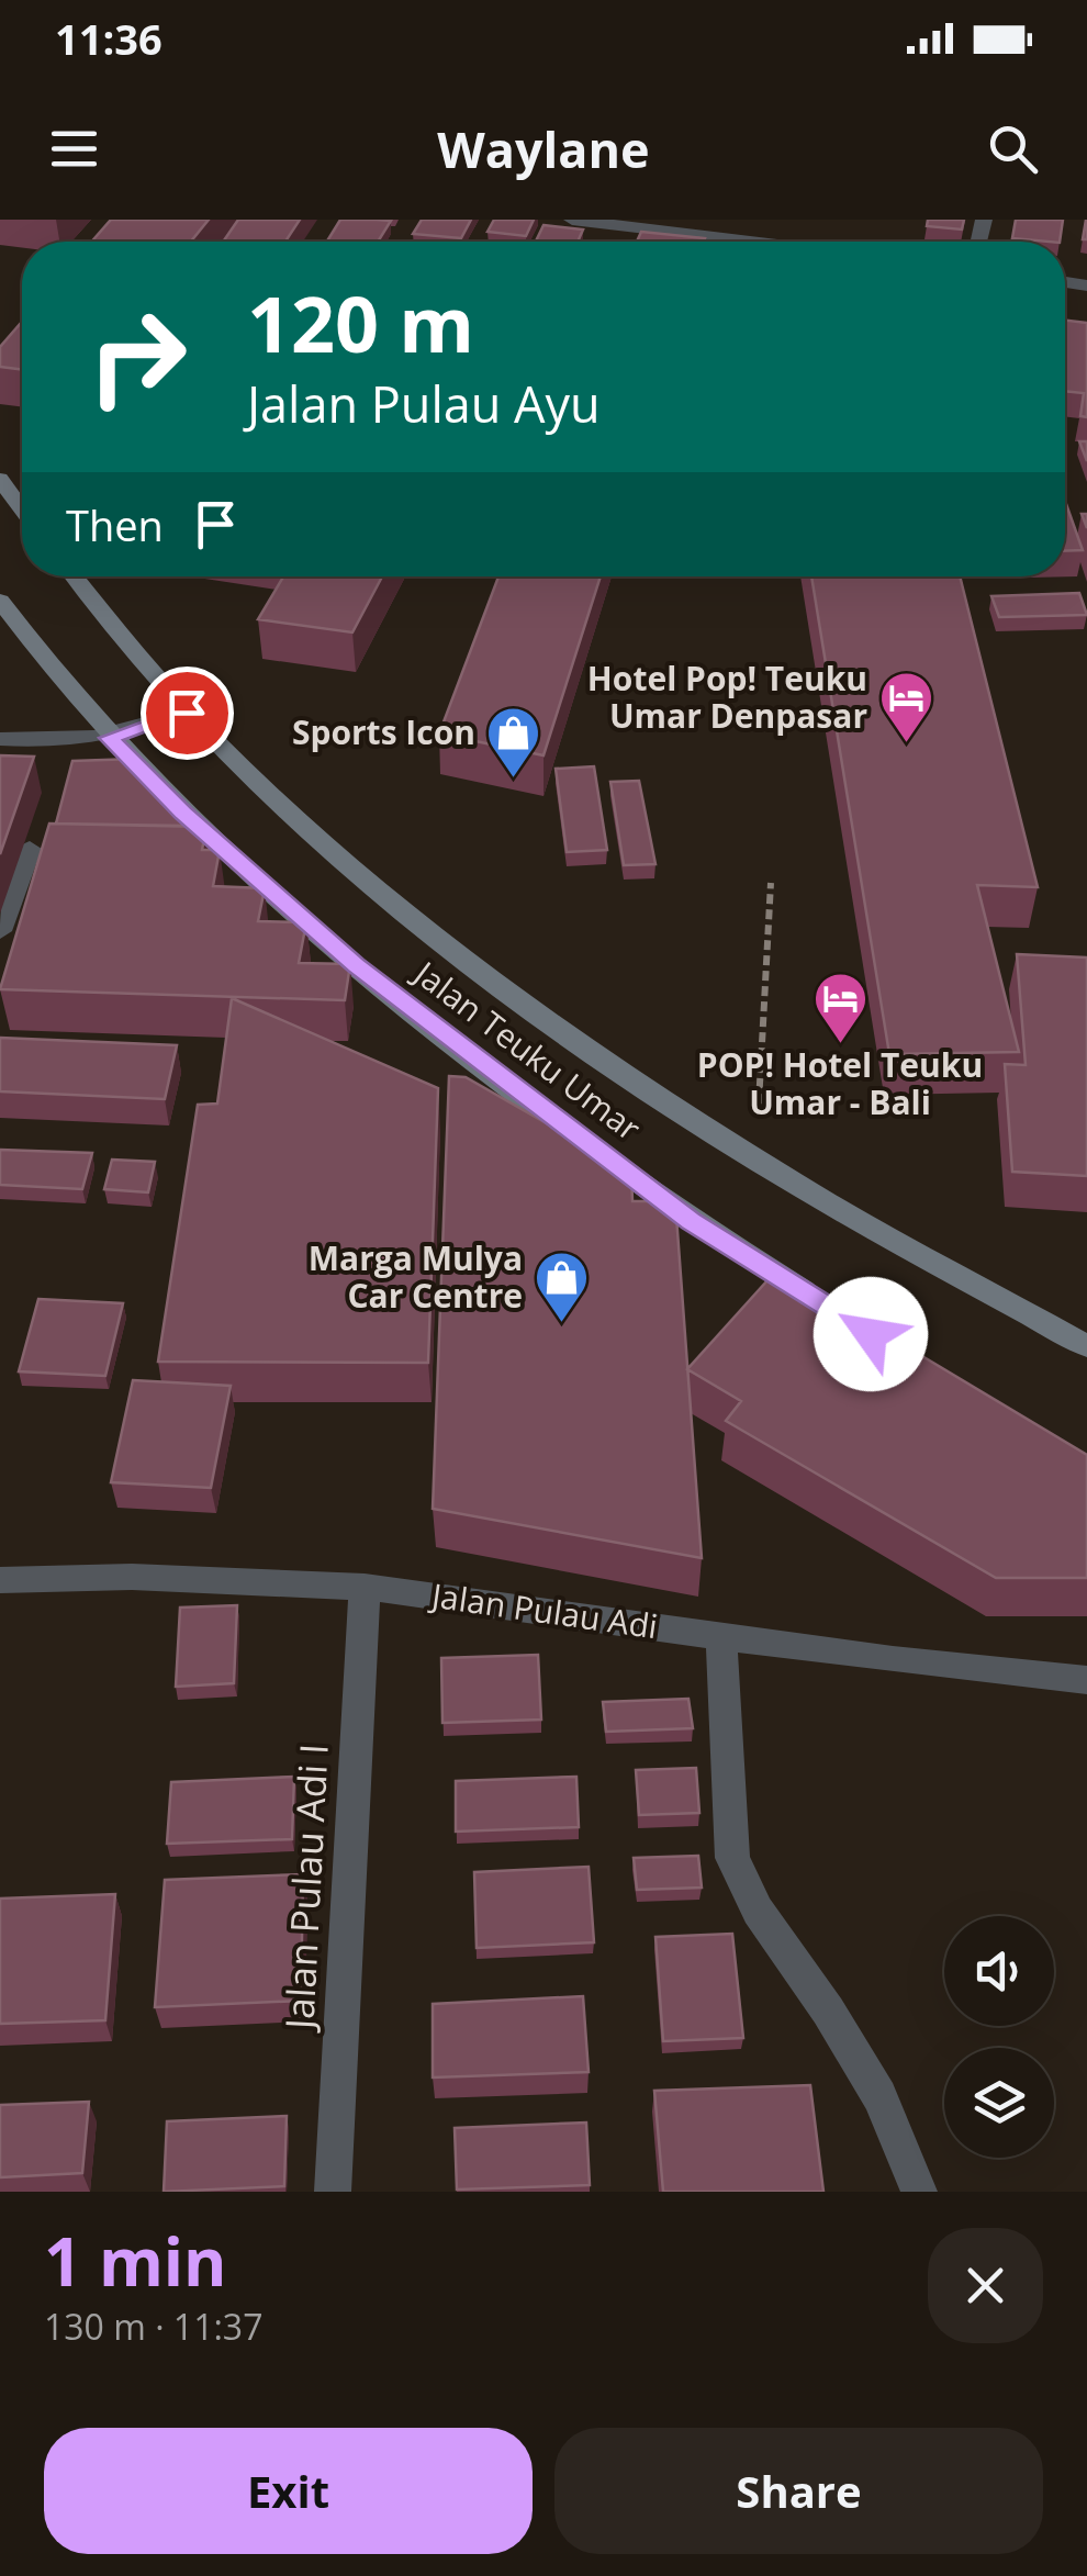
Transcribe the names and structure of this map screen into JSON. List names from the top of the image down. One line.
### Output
{"streets":{"main road":["Jalan Teuku Umar"],"street":["Jalan Pulau Adi","Jalan Pulau Adi I"]},"crossings":[["Jalan Pulau Adi","Jalan Pulau Adi I"]],"places":{"hotel":["Hotel Pop! Teuku Umar Denpasar","POP! Hotel Teuku Umar - Bali"],"shop":["Sports Icon","Marga Mulya Car Centre"]},"page":{"status":"11:36","header":"Waylane","turn":["120 m","Jalan Pulau Ayu"],"then":"Then","heading":["1 min","130 m · 11:37"],"buttons":["Exit","Share"]}}
